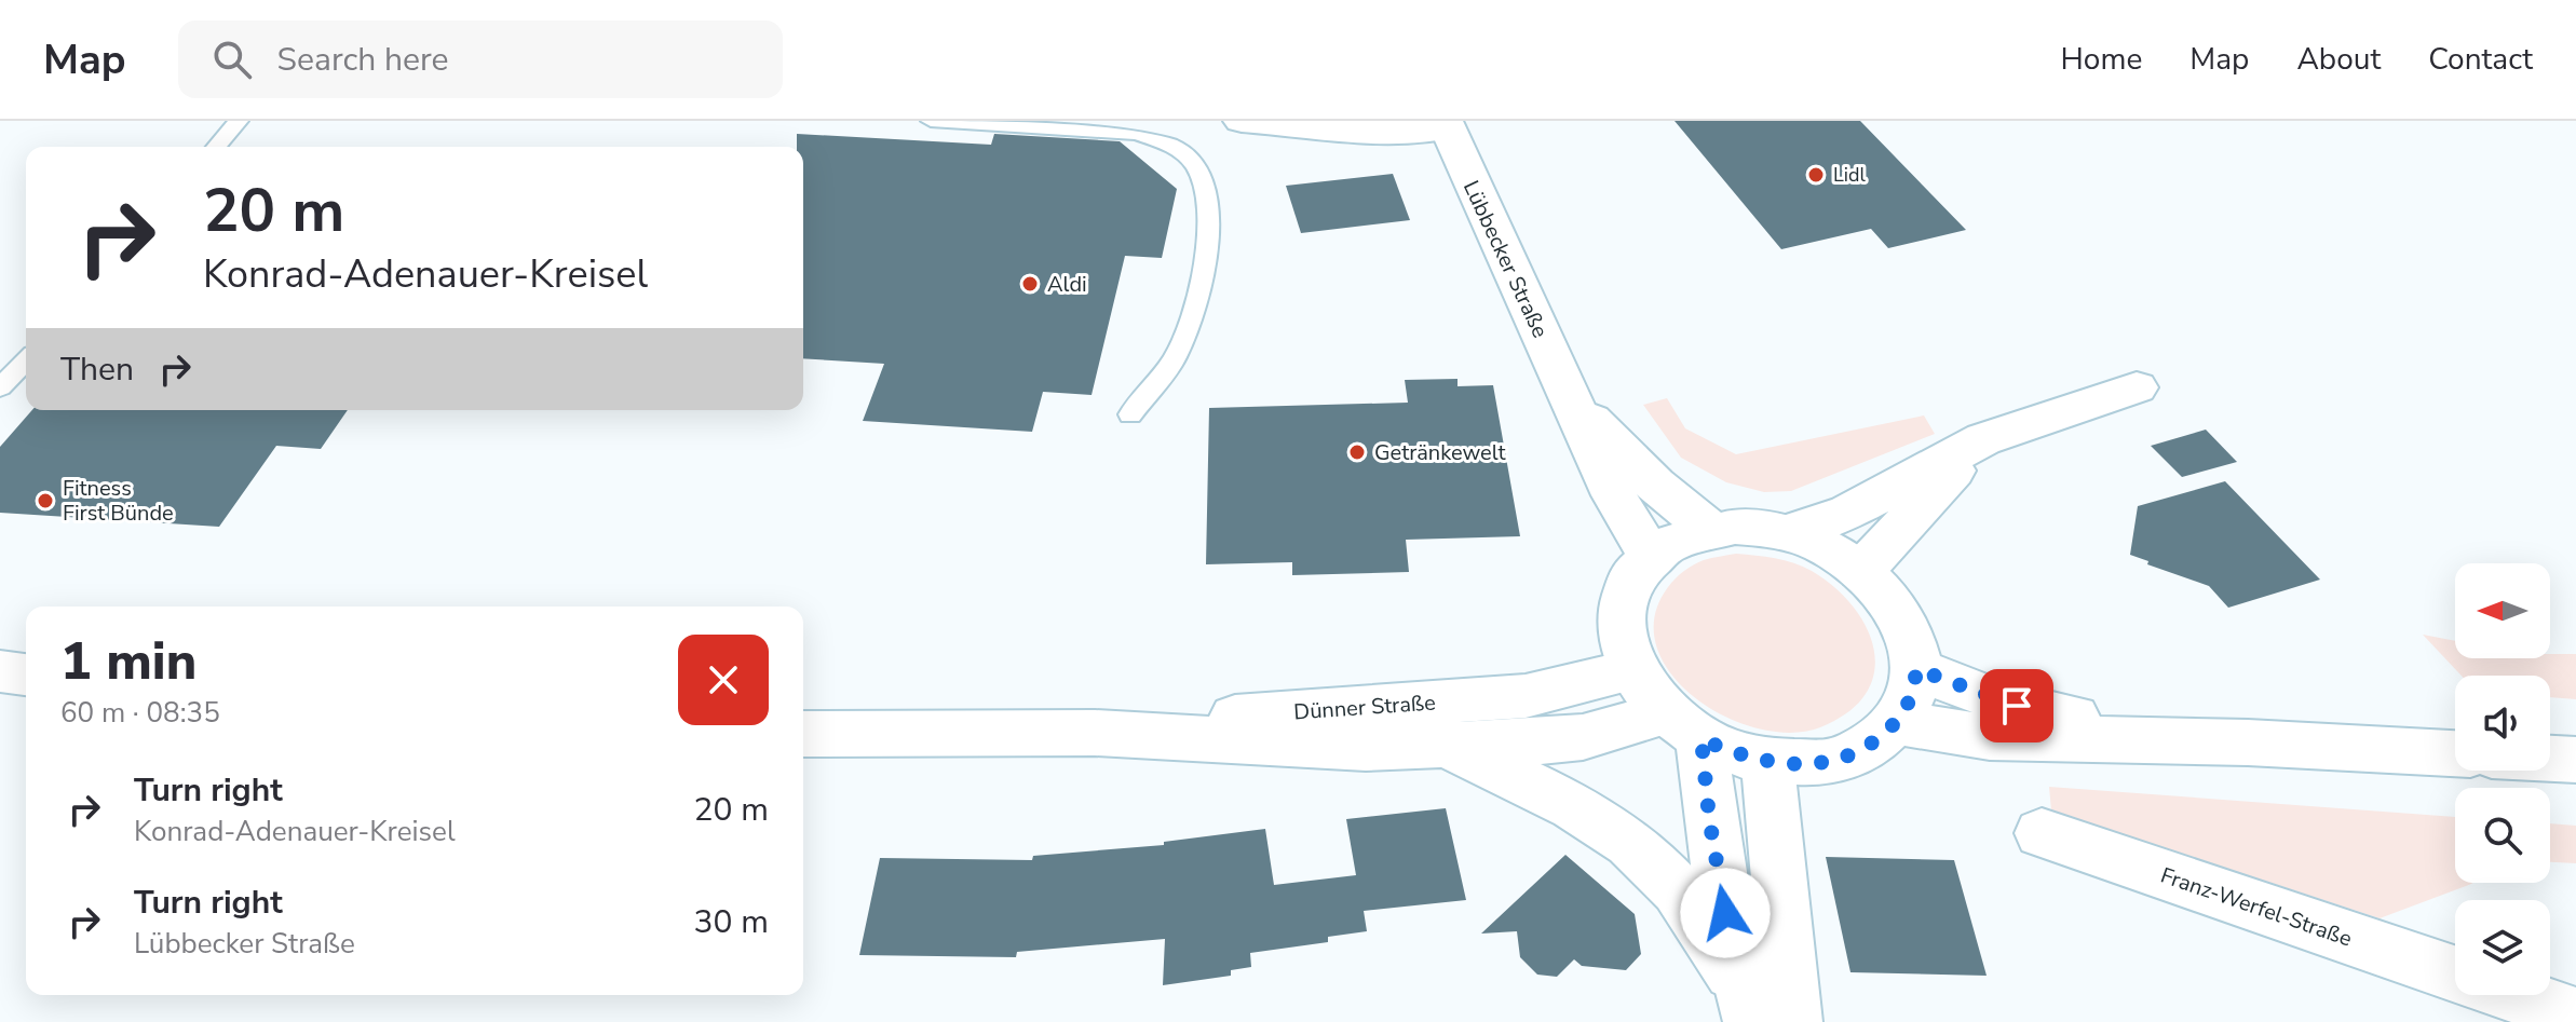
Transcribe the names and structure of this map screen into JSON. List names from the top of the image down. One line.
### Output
{"streets":{"main road":["Lübbecker Straße","Dünner Straße","Franz-Werfel-Straße"]},"crossings":[["Lübbecker Straße","Dünner Straße"]],"places":["Lidl","Aldi","Getränkewelt","Fitness First Bünde"],"north":"left","page":{"header":"Map","search":"Search here","nav":["Home","Map","About","Contact"],"turn":["20 m","Konrad-Adenauer-Kreisel"],"then":"Then","heading":["1 min","60 m · 08:35"],"list":[{"name":"Turn right","note":"Konrad-Adenauer-Kreisel","value":"20 m"},{"name":"Turn right","note":"Lübbecker Straße","value":"30 m"}]}}
